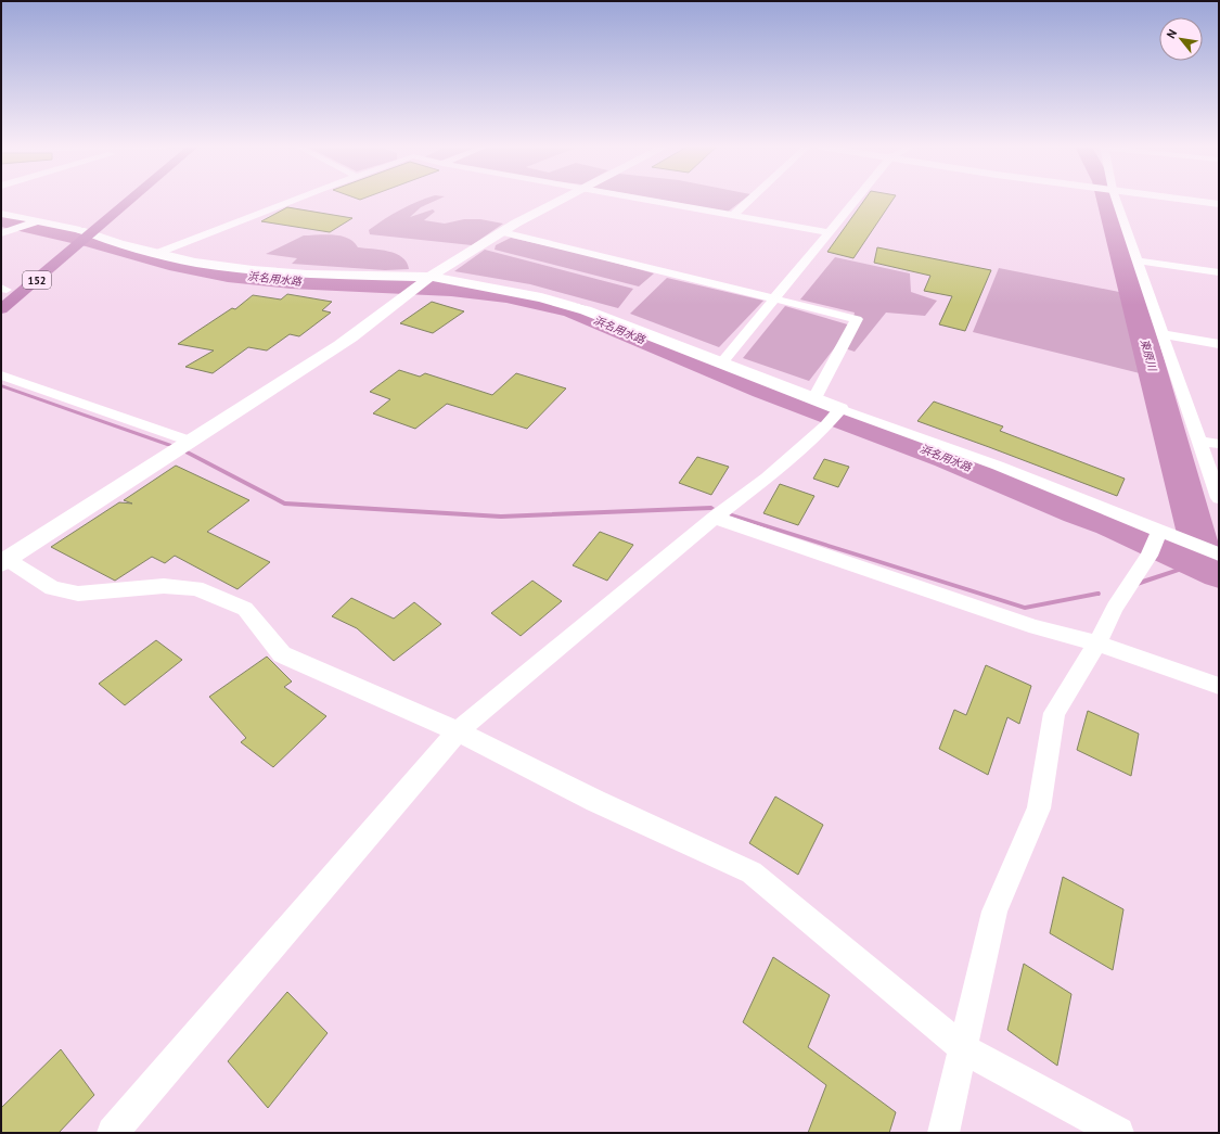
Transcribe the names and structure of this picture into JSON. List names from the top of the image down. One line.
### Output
{"streets":{"highway":["152"]},"water":["浜名用水路","東原川"],"north":"top left"}
